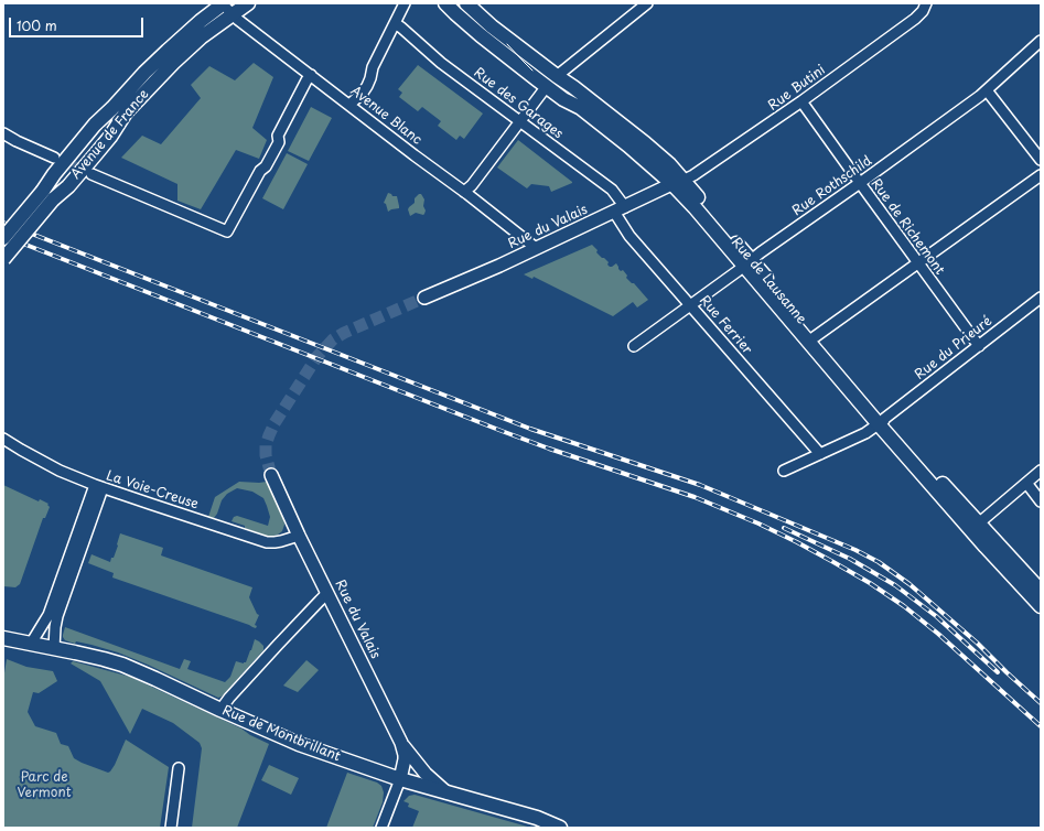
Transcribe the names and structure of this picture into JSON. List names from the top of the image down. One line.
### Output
{"streets":{"main road":["Avenue de France","Rue de Montbrillant"],"street":["Rue Butini","Rue des Garages","Avenue Blanc","Rue Rothschild","Rue du Valais","Rue de Richemont","Rue Ferrier","Rue du Prieuré","La Voie-Creuse"]},"crossings":[["Rue Butini","Rue du Valais"],["Rue Butini","Rue de Richemont"],["Rue des Garages","Rue du Valais"],["Rue des Garages","Rue Ferrier"],["Avenue Blanc","Avenue de France"],["Avenue Blanc","Rue du Valais"],["Rue Rothschild","Rue de Richemont"],["Rue Rothschild","Rue Ferrier"],["Rue du Valais","Rue Ferrier"],["Rue du Valais","La Voie-Creuse"],["Rue du Valais","Rue de Montbrillant"],["Rue de Richemont","Rue du Prieuré"],["Rue Ferrier","Rue du Prieuré"]],"parks":["Parc de Vermont"],"scale_bar":"100 m"}
